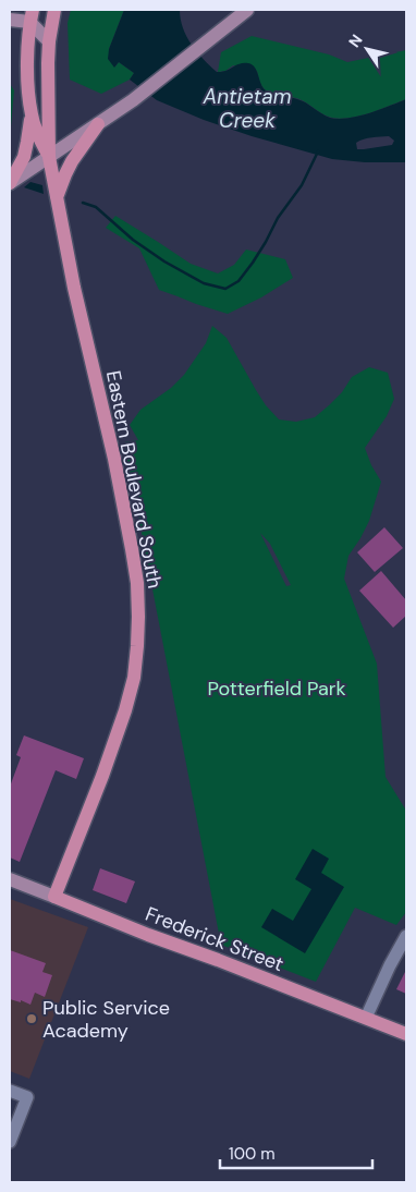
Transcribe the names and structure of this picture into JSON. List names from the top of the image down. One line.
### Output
{"streets":{"main road":["Eastern Boulevard South","Frederick Street"]},"crossings":[["Eastern Boulevard South","Frederick Street"]],"water":["Antietam Creek"],"parks":["Potterfield Park"],"places":["Public Service Academy"],"scale_bar":"100 m","north":"top left"}
